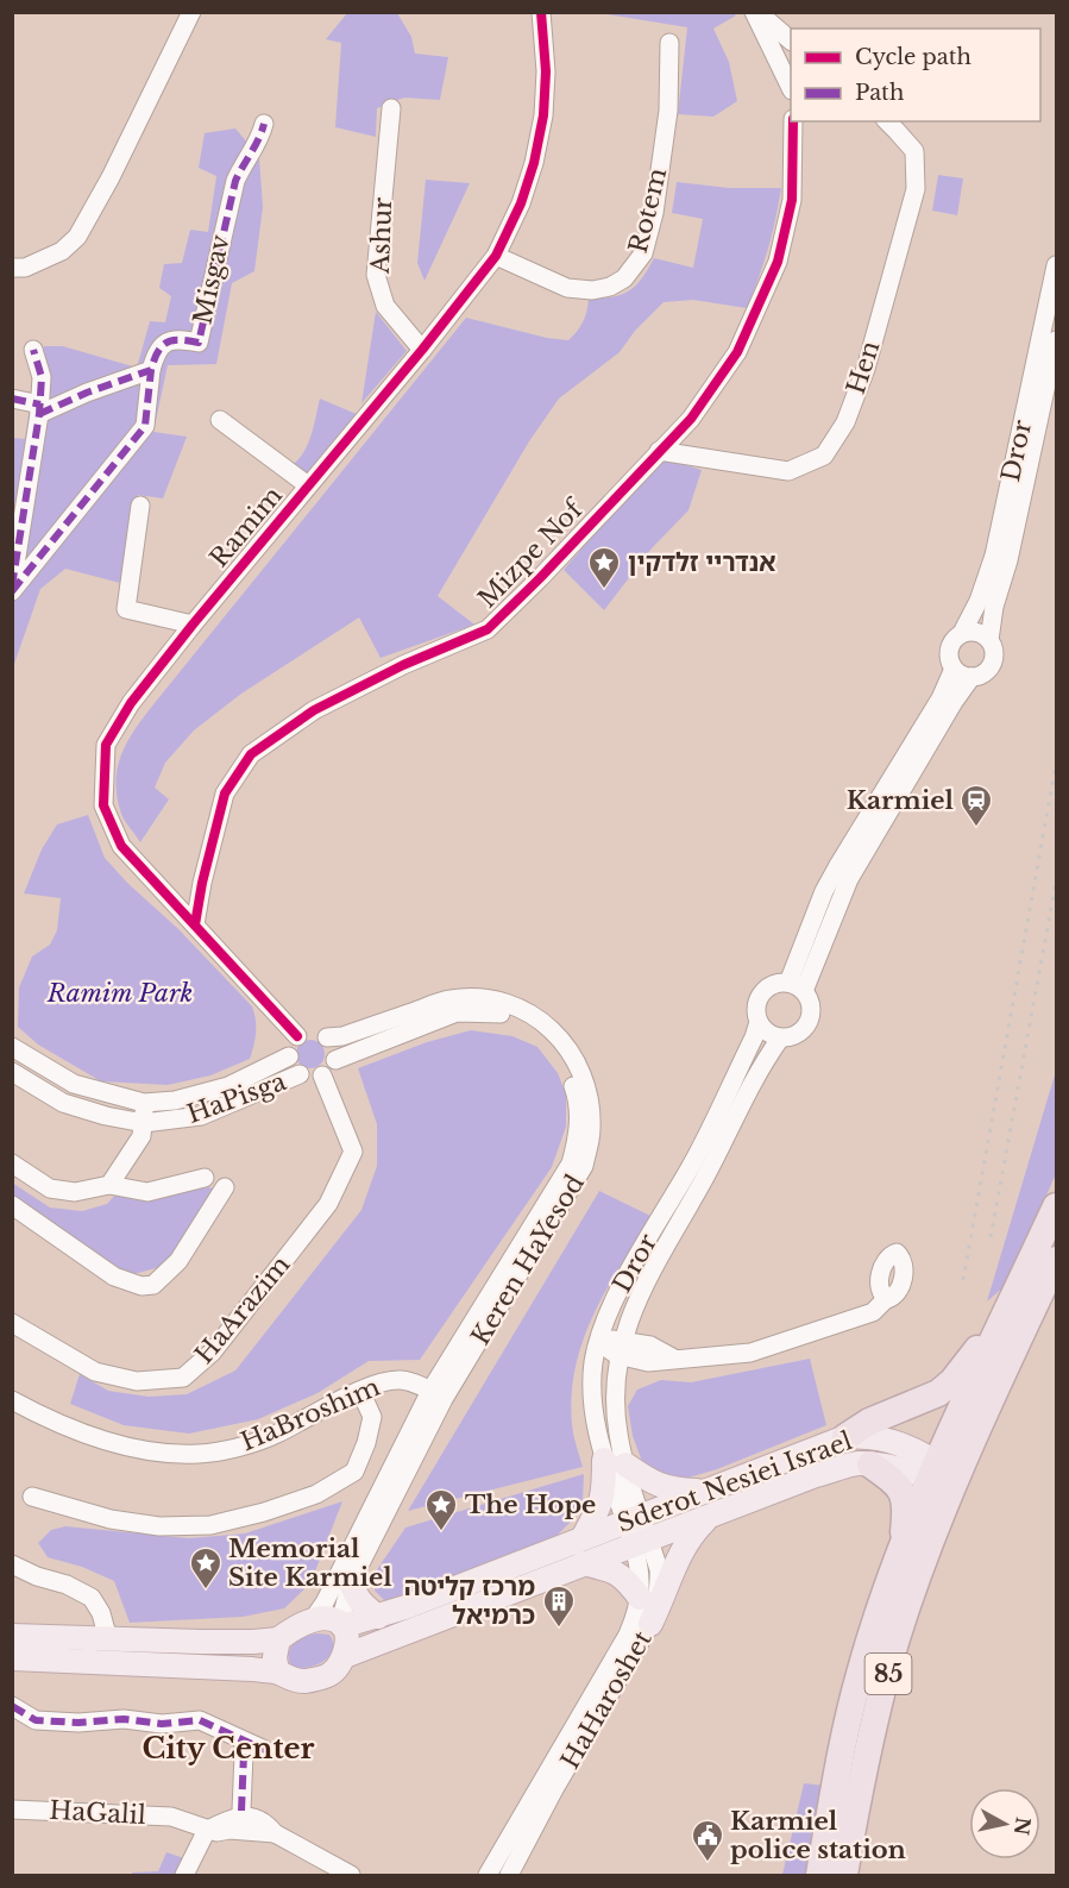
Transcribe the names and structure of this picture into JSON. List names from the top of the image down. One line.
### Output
{"streets":{"highway":["85"],"main road":["Sderot Nesiei Israel"],"street":["Rotem","Ashur","Misgav","Hen","Dror","Ramim","Mizpe Nof","HaPisga","Keren HaYesod","HaArazim","HaBroshim","HaHaroshet","HaGalil"]},"crossings":[["Rotem","Ramim"],["Ashur","Ramim"],["Hen","Mizpe Nof"],["Dror","Sderot Nesiei Israel"],["Dror","HaHaroshet"],["Ramim","Mizpe Nof"],["Ramim","HaPisga"],["Ramim","Keren HaYesod"],["Ramim","HaArazim"],["HaPisga","Keren HaYesod"],["HaPisga","HaArazim"],["Keren HaYesod","HaArazim"],["Keren HaYesod","HaBroshim"],["Keren HaYesod","Sderot Nesiei Israel"],["Sderot Nesiei Israel","85"],["Sderot Nesiei Israel","HaHaroshet"]],"districts":["City Center"],"parks":["Ramim Park"],"places":{"place":["אנדריי זלדקין","The Hope","Memorial Site Karmiel"],"station":["Karmiel"],"building":["מרכז קליטה כרמיאל"],"public building":["Karmiel police station"]},"legend":["Cycle path","Path"],"north":"right"}
